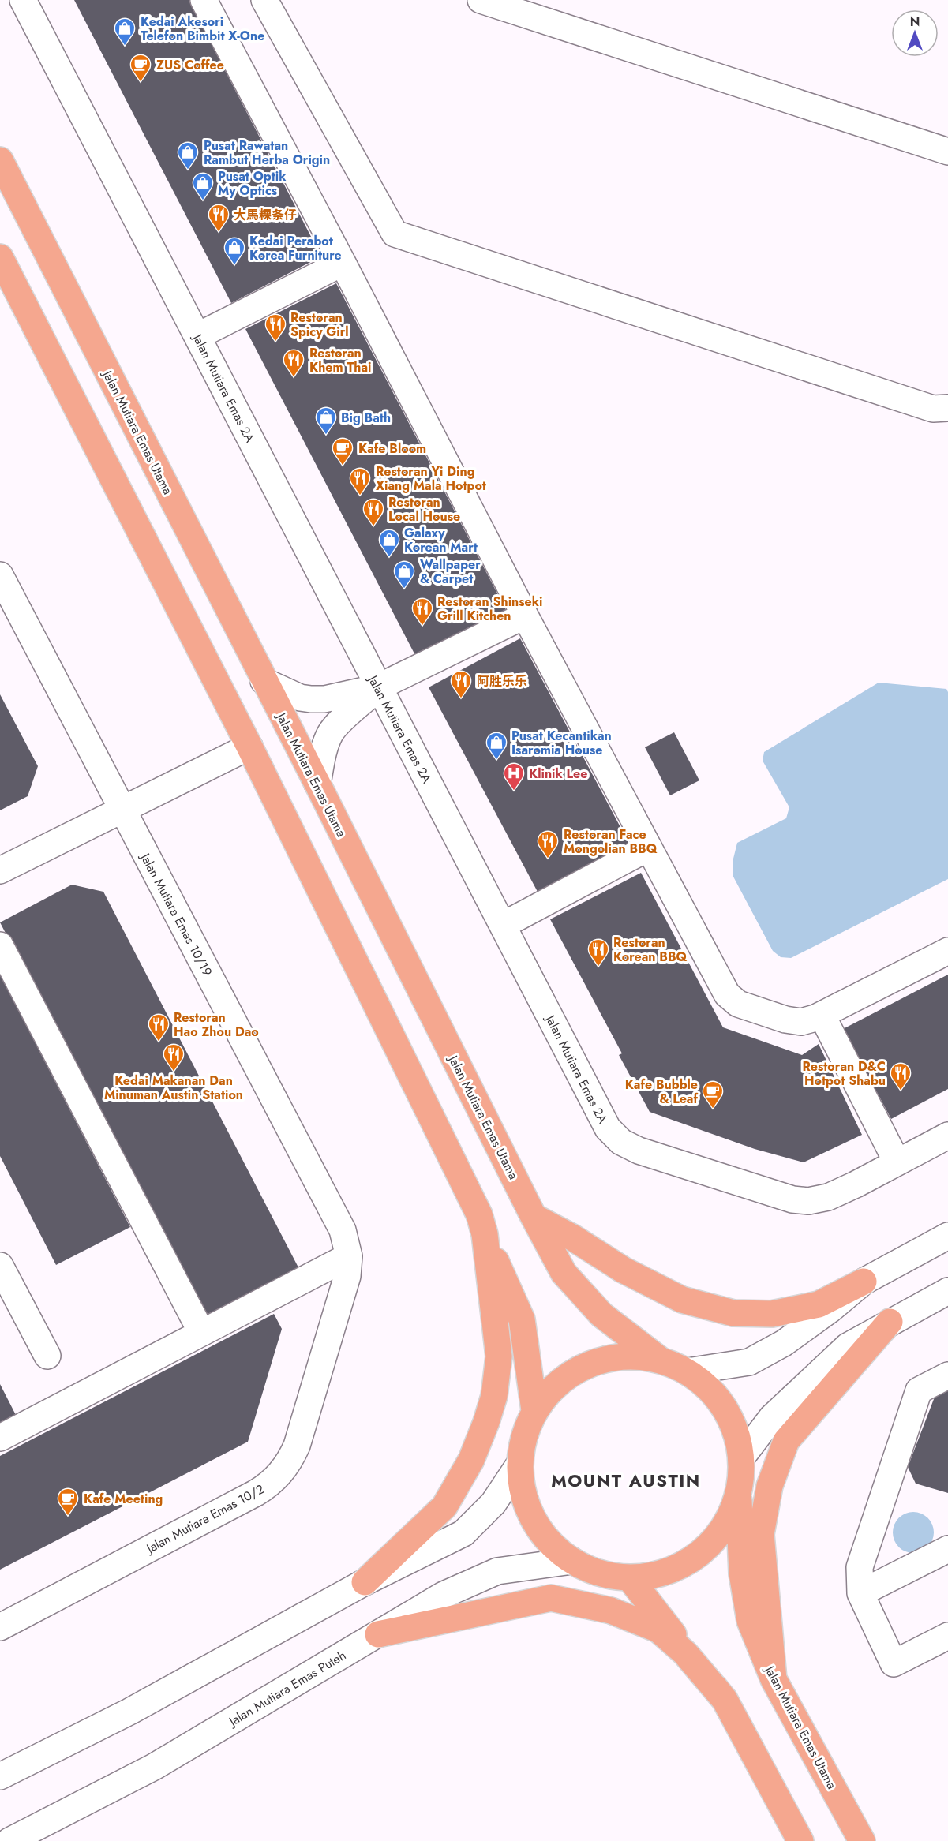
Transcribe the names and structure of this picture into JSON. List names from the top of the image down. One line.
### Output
{"streets":{"main road":["Jalan Mutiara Emas Utama"],"street":["Jalan Mutiara Emas 2A","Jalan Mutiara Emas 10/19","Jalan Mutiara Emas 10/2","Jalan Mutiara Emas Puteh"]},"crossings":[["Jalan Mutiara Emas 10/19","Jalan Mutiara Emas 10/2"]],"districts":["MOUNT AUSTIN"],"places":{"shop":["Kedai Akesori Telefon Bimbit X-One","Pusat Rawatan Rambut Herba Origin","Pusat Optik My Optics","Kedai Perabot Korea Furniture","Big Bath","Galaxy Korean Mart","Wallpaper & Carpet","Pusat Kecantikan Isaromia House"],"cafe":["ZUS Coffee","Kafe Bloom","Kafe Bubble & Leaf","Kafe Meeting"],"restaurant":["大馬粿条仔","Restoran Spicy Girl","Restoran Khem Thai","Restoran Yi Ding Xiang Mala Hotpot","Restoran Local House","Restoran Shinseki Grill Kitchen","阿胜乐乐","Restoran Face Mongolian BBQ","Restoran Korean BBQ","Restoran Hao Zhou Dao","Kedai Makanan Dan Minuman Austin Station","Restoran D&C Hotpot Shabu"],"hospital":["Klinik Lee"]},"north":"top"}
